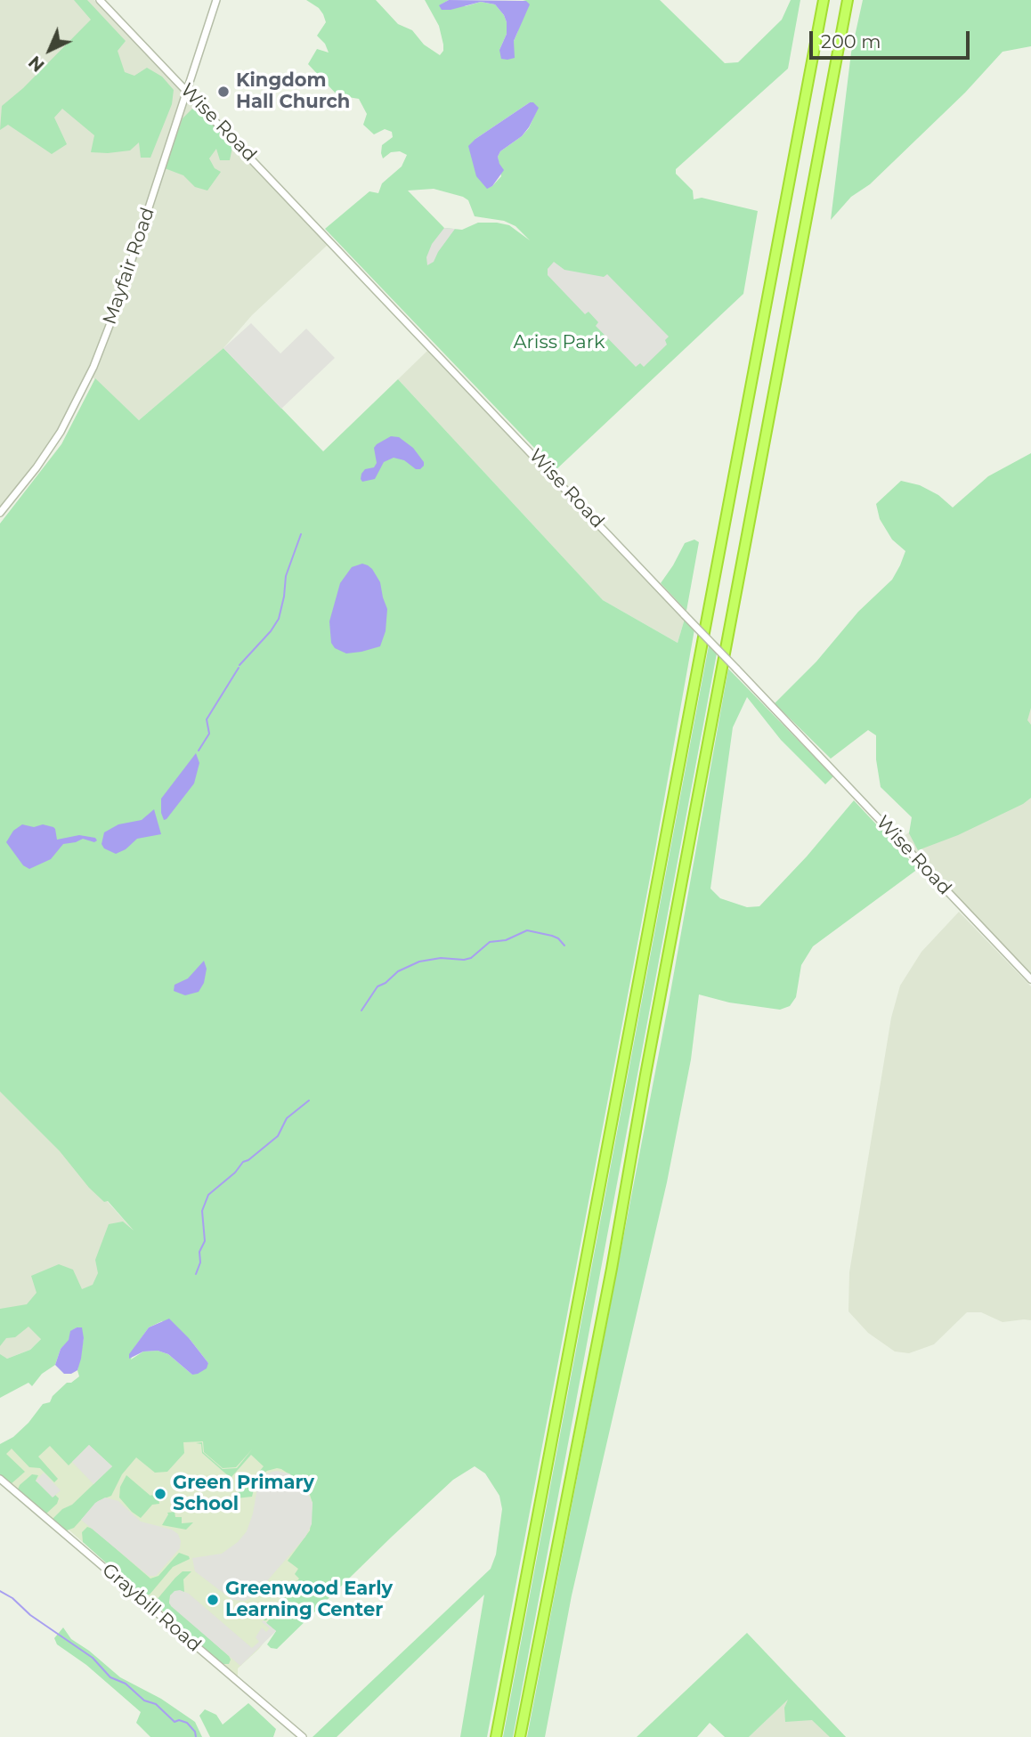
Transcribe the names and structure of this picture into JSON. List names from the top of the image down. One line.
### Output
{"streets":{"street":["Wise Road","Mayfair Road","Graybill Road"]},"crossings":[["Wise Road","Mayfair Road"]],"parks":["Ariss Park"],"places":["Kingdom Hall Church","Green Primary School","Greenwood Early Learning Center"],"scale_bar":"200 m","north":"bottom left"}
